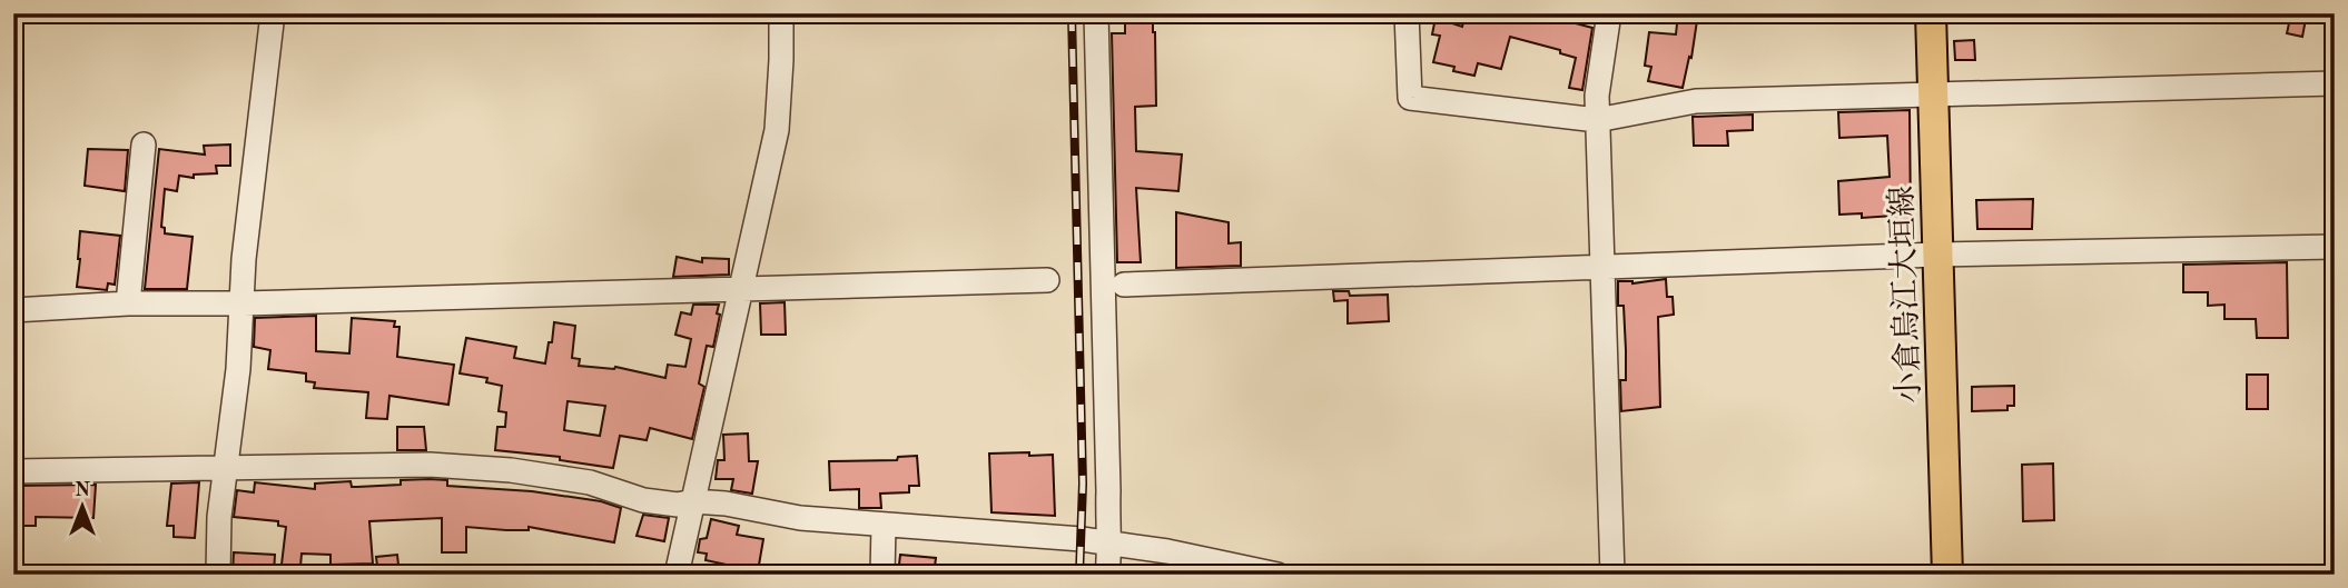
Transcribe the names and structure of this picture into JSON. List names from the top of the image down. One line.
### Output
{"streets":{"main road":["小倉烏江大垣線"]},"north":"top"}
